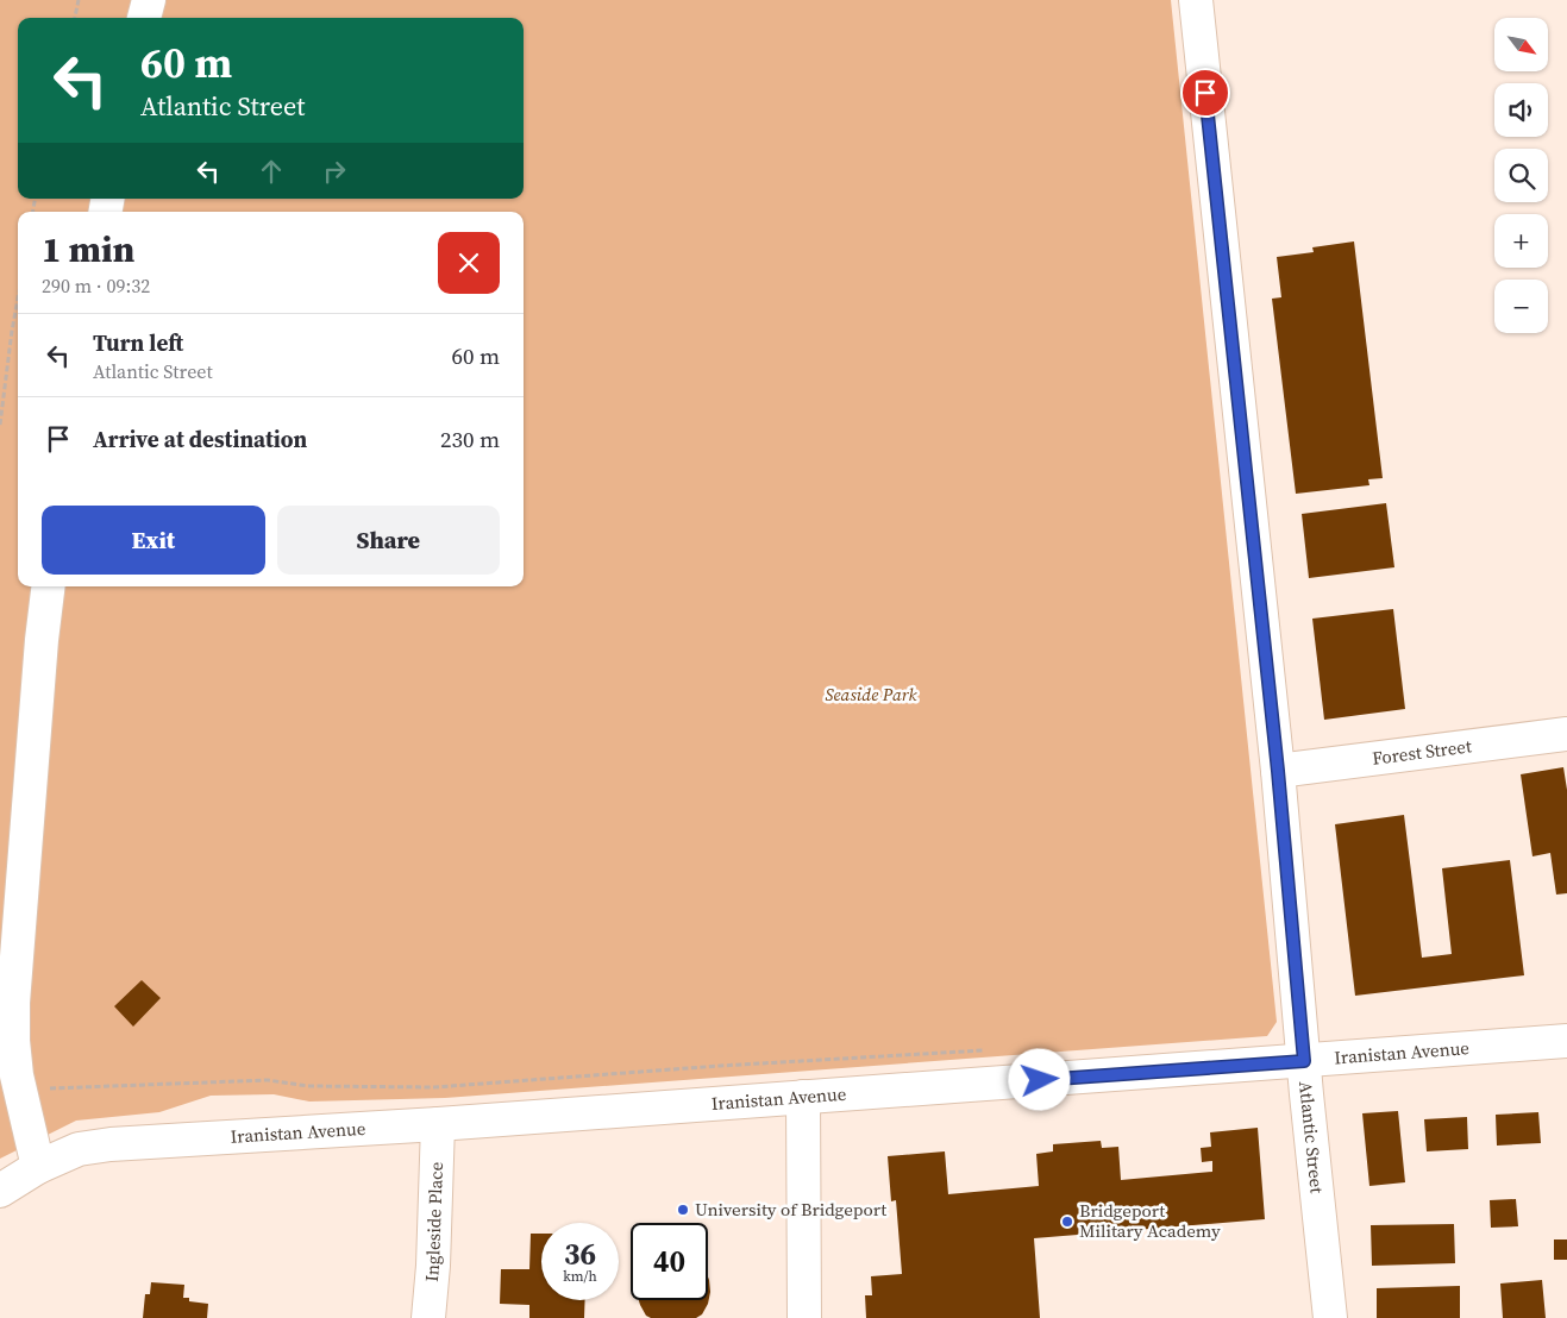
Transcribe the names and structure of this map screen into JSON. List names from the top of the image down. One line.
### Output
{"streets":{"street":["Forest Street","Iranistan Avenue","Atlantic Street","Ingleside Place"]},"crossings":[["Forest Street","Atlantic Street"],["Iranistan Avenue","Atlantic Street"],["Iranistan Avenue","Ingleside Place"]],"parks":["Seaside Park"],"places":["University of Bridgeport","Bridgeport Military Academy"],"north":"bottom right","page":{"map_buttons":["+","−"],"turn":["60 m","Atlantic Street"],"heading":["1 min","290 m · 09:32"],"list":[{"name":"Turn left","note":"Atlantic Street","value":"60 m"},{"name":"Arrive at destination","value":"230 m"}],"buttons":["Exit","Share"],"speed":"36 km/h","limit":"40"}}
